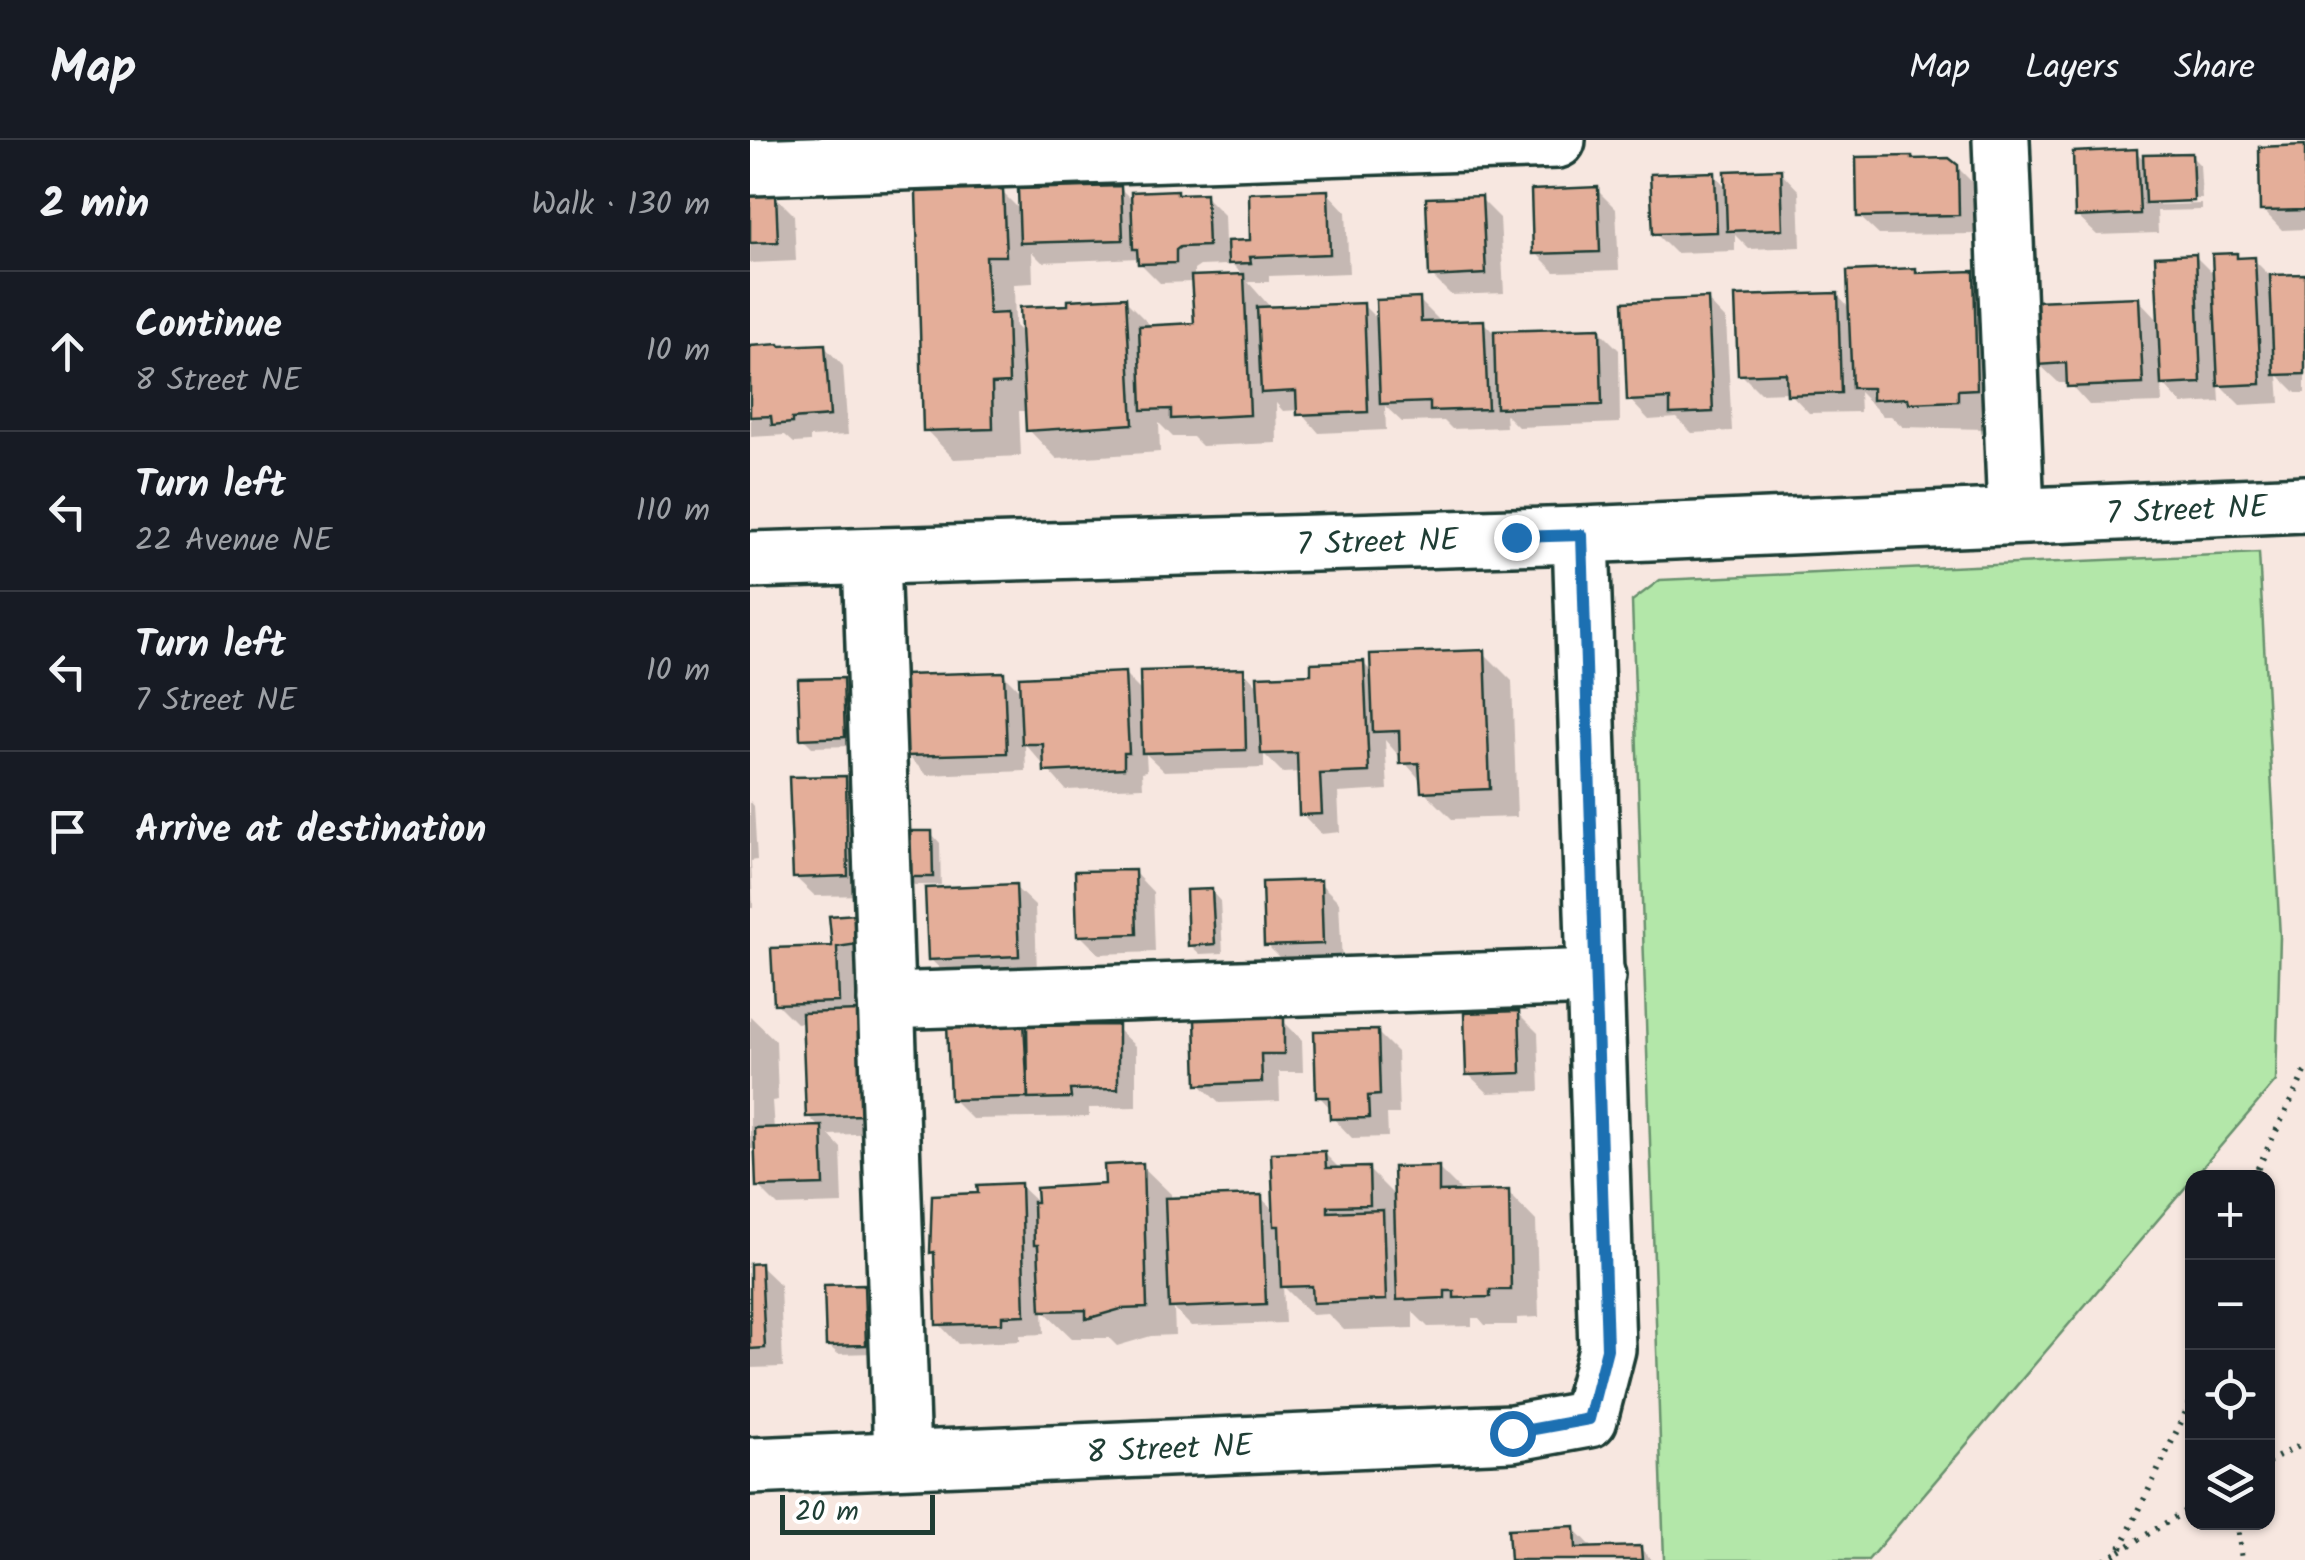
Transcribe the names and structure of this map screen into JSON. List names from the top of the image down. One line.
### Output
{"streets":{"street":["7 Street NE","8 Street NE"]},"scale_bar":"20 m","page":{"header":"Map","nav":["Map","Layers","Share"],"heading":["2 min","Walk · 130 m"],"list":[["Continue","8 Street NE","10 m"],["Turn left","22 Avenue NE","110 m"],["Turn left","7 Street NE","10 m"],"Arrive at destination"],"map_buttons":["+","−"],"scale":"20 m"}}
